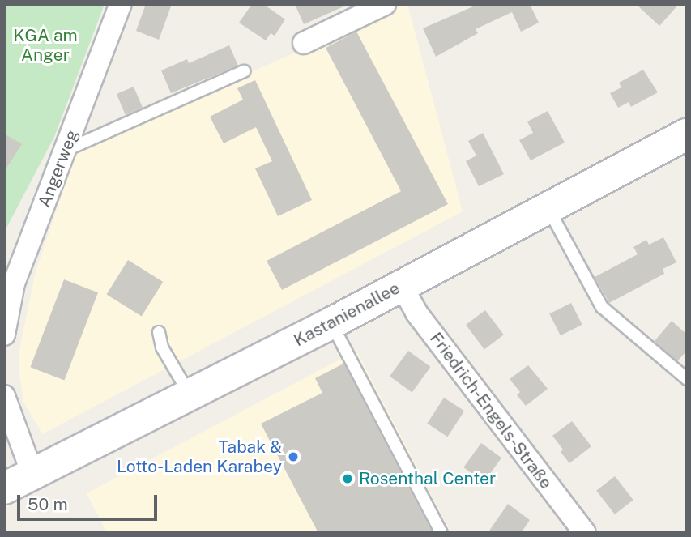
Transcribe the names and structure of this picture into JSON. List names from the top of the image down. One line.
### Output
{"streets":{"street":["Angerweg","Kastanienallee","Friedrich-Engels-Straße"]},"crossings":[["Kastanienallee","Friedrich-Engels-Straße"]],"parks":["KGA am Anger"],"places":["Tabak & Lotto-Laden Karabey","Rosenthal Center"],"scale_bar":"50 m"}
